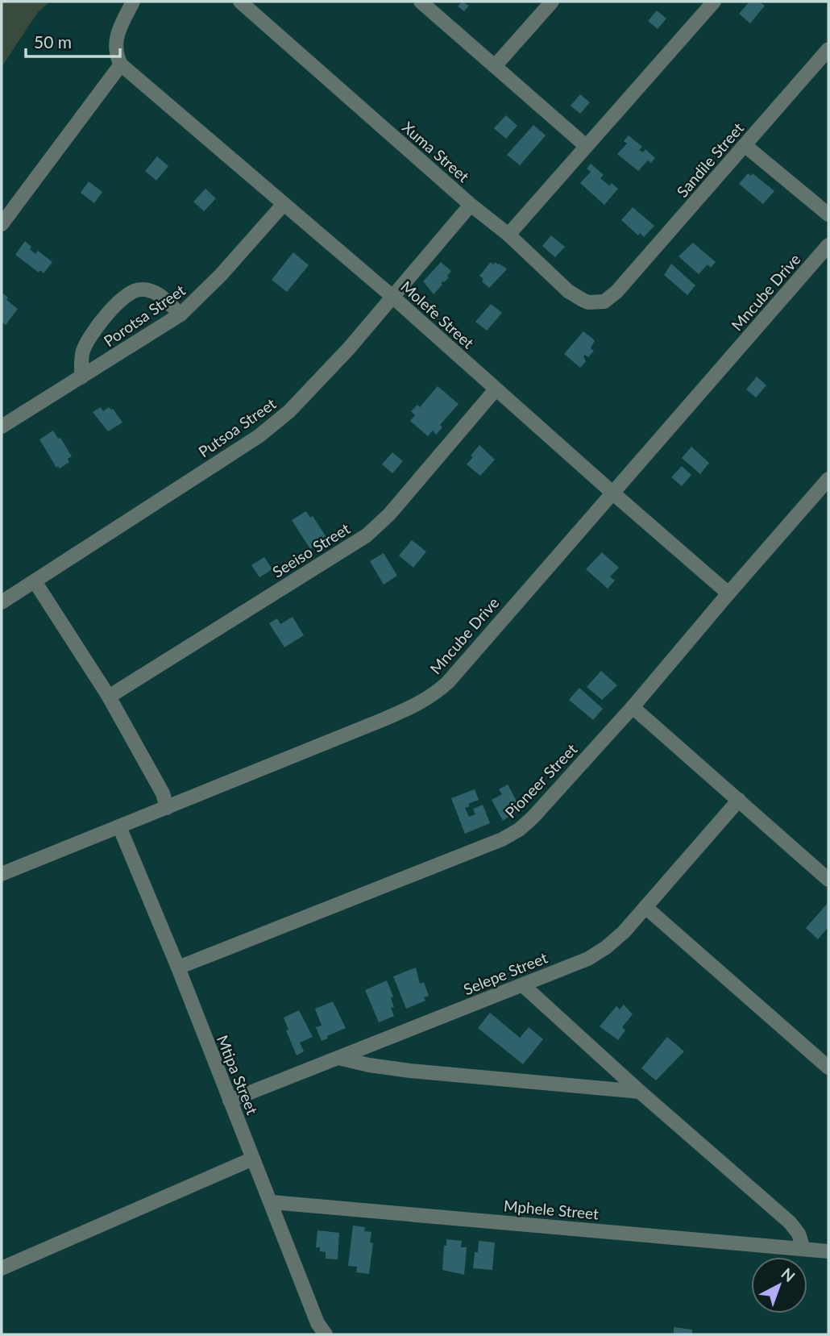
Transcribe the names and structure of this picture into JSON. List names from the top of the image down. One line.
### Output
{"streets":{"street":["Xuma Street","Sandile Street","Mncube Drive","Molefe Street","Porotsa Street","Putsoa Street","Seeiso Street","Pioneer Street","Selepe Street","Mtipa Street","Mphele Street"]},"crossings":[["Xuma Street","Sandile Street"],["Xuma Street","Putsoa Street"],["Mncube Drive","Molefe Street"],["Mncube Drive","Mtipa Street"],["Molefe Street","Porotsa Street"],["Molefe Street","Putsoa Street"],["Molefe Street","Seeiso Street"],["Molefe Street","Pioneer Street"],["Pioneer Street","Mtipa Street"],["Selepe Street","Mtipa Street"],["Mtipa Street","Mphele Street"]],"scale_bar":"50 m","north":"top right"}
